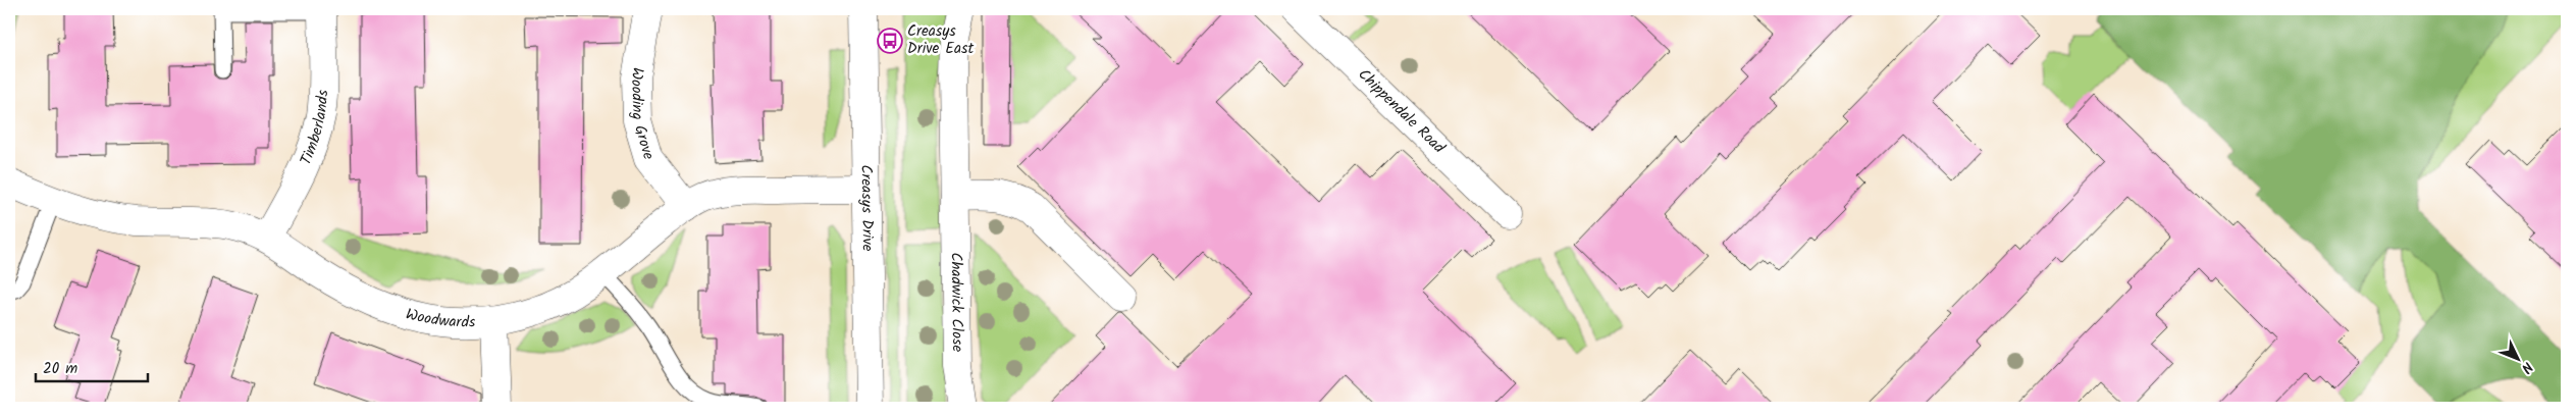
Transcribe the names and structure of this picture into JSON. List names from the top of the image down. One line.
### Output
{"streets":{"street":["Chippendale Road","Wooding Grove","Timberlands","Creasys Drive","Chadwick Close","Woodwards"]},"crossings":[["Wooding Grove","Woodwards"],["Timberlands","Woodwards"],["Creasys Drive","Woodwards"]],"places":{"bus stop":["Creasys Drive East"]},"scale_bar":"20 m","north":"bottom right"}
